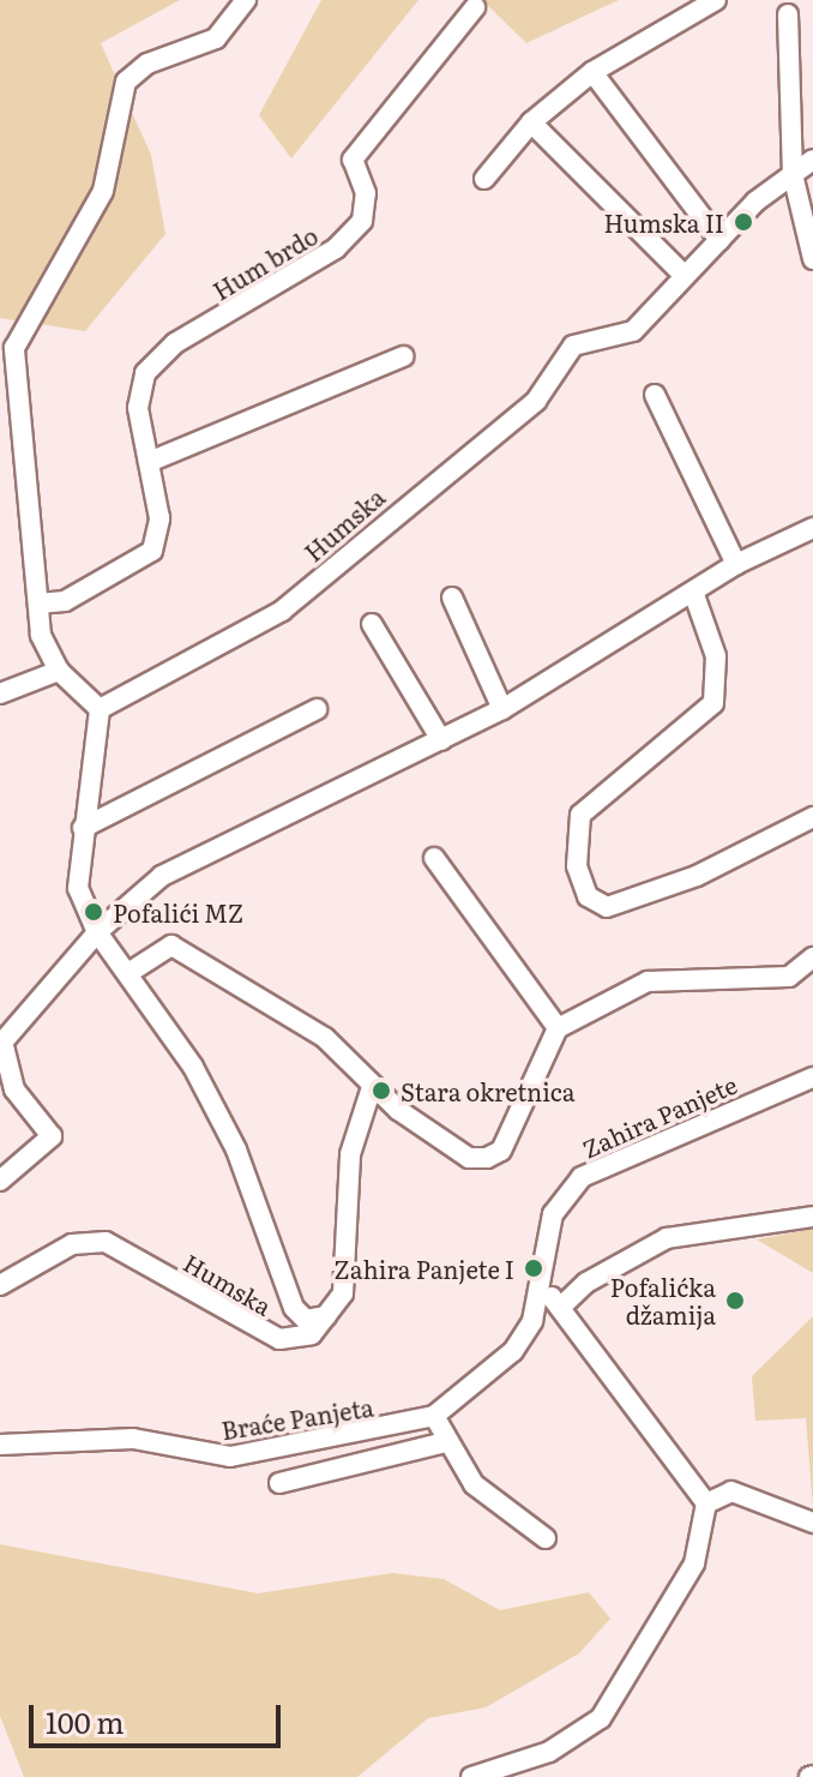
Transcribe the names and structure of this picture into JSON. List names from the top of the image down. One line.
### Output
{"streets":{"street":["Hum brdo","Humska","Zahira Panjete","Braće Panjeta"]},"crossings":[["Zahira Panjete","Braće Panjeta"]],"places":["Humska II","Pofalići MZ","Stara okretnica","Zahira Panjete I","Pofalićka džamija"],"scale_bar":"100 m"}
